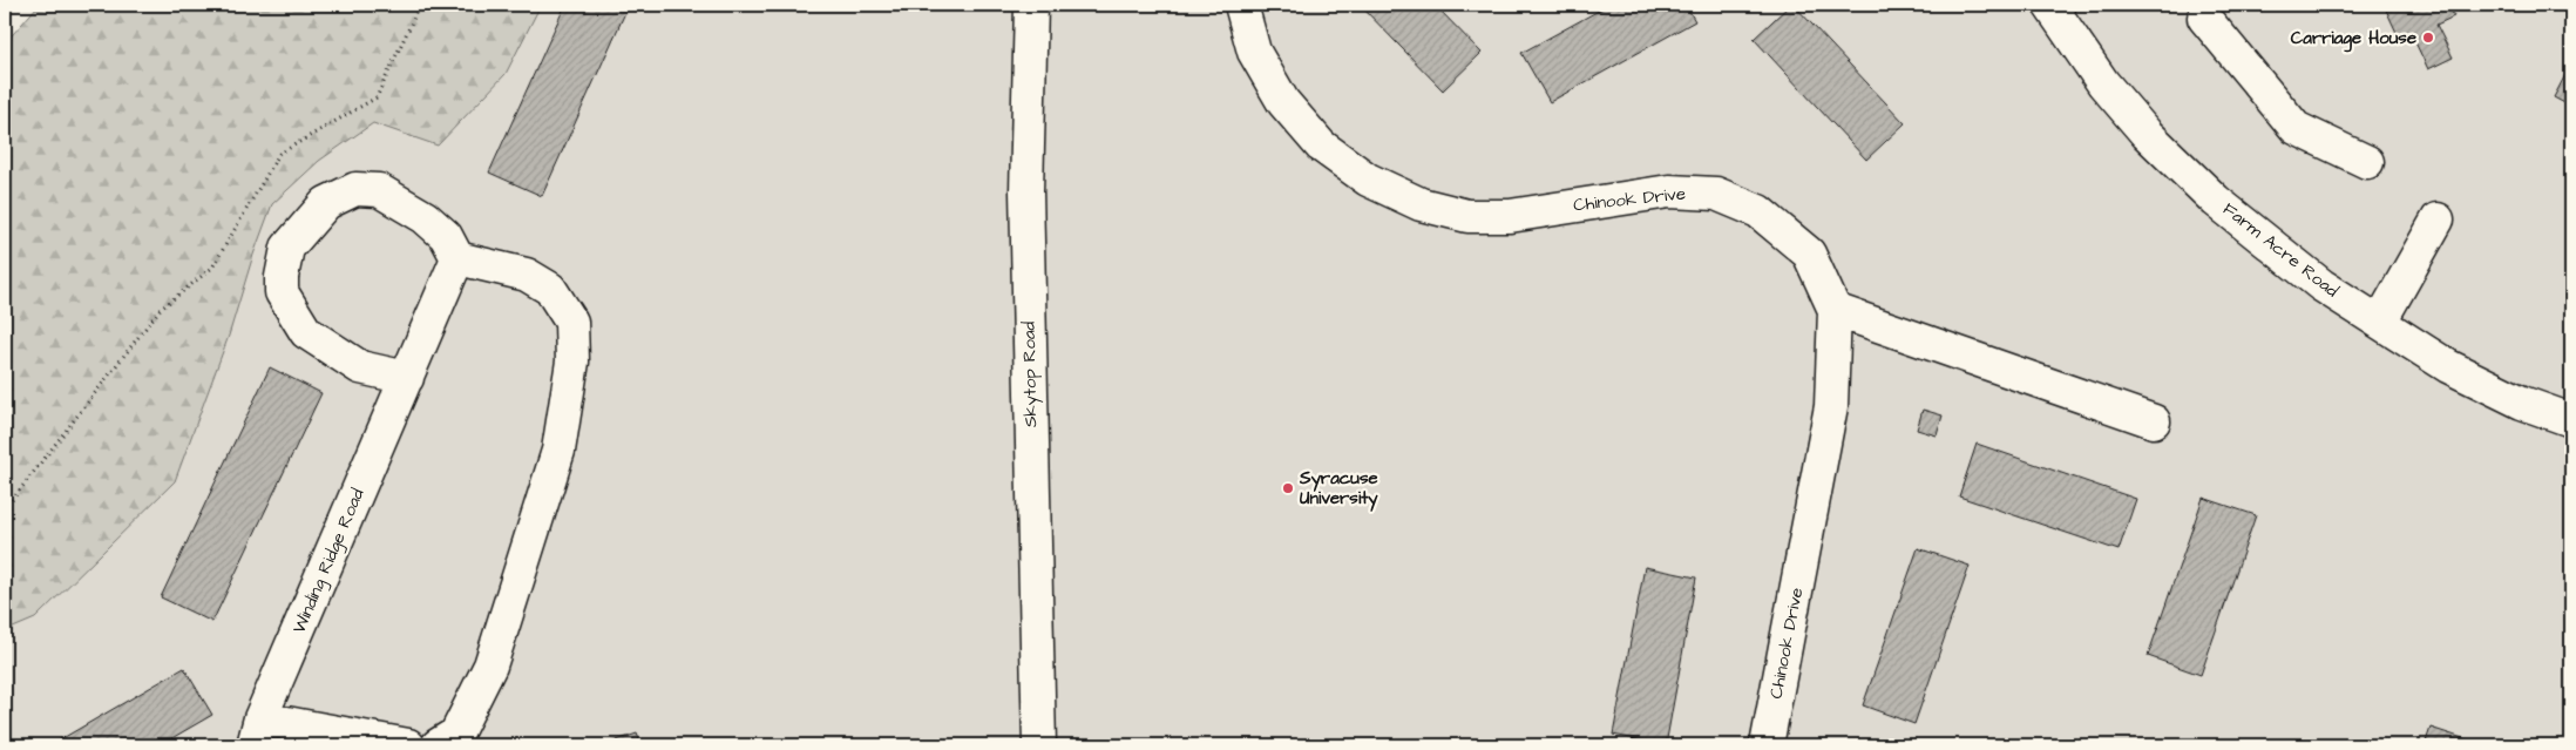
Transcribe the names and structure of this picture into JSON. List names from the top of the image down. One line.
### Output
{"streets":{"street":["Chinook Drive","Farm Acre Road","Skytop Road","Winding Ridge Road"]},"places":["Carriage House","Syracuse University"]}
